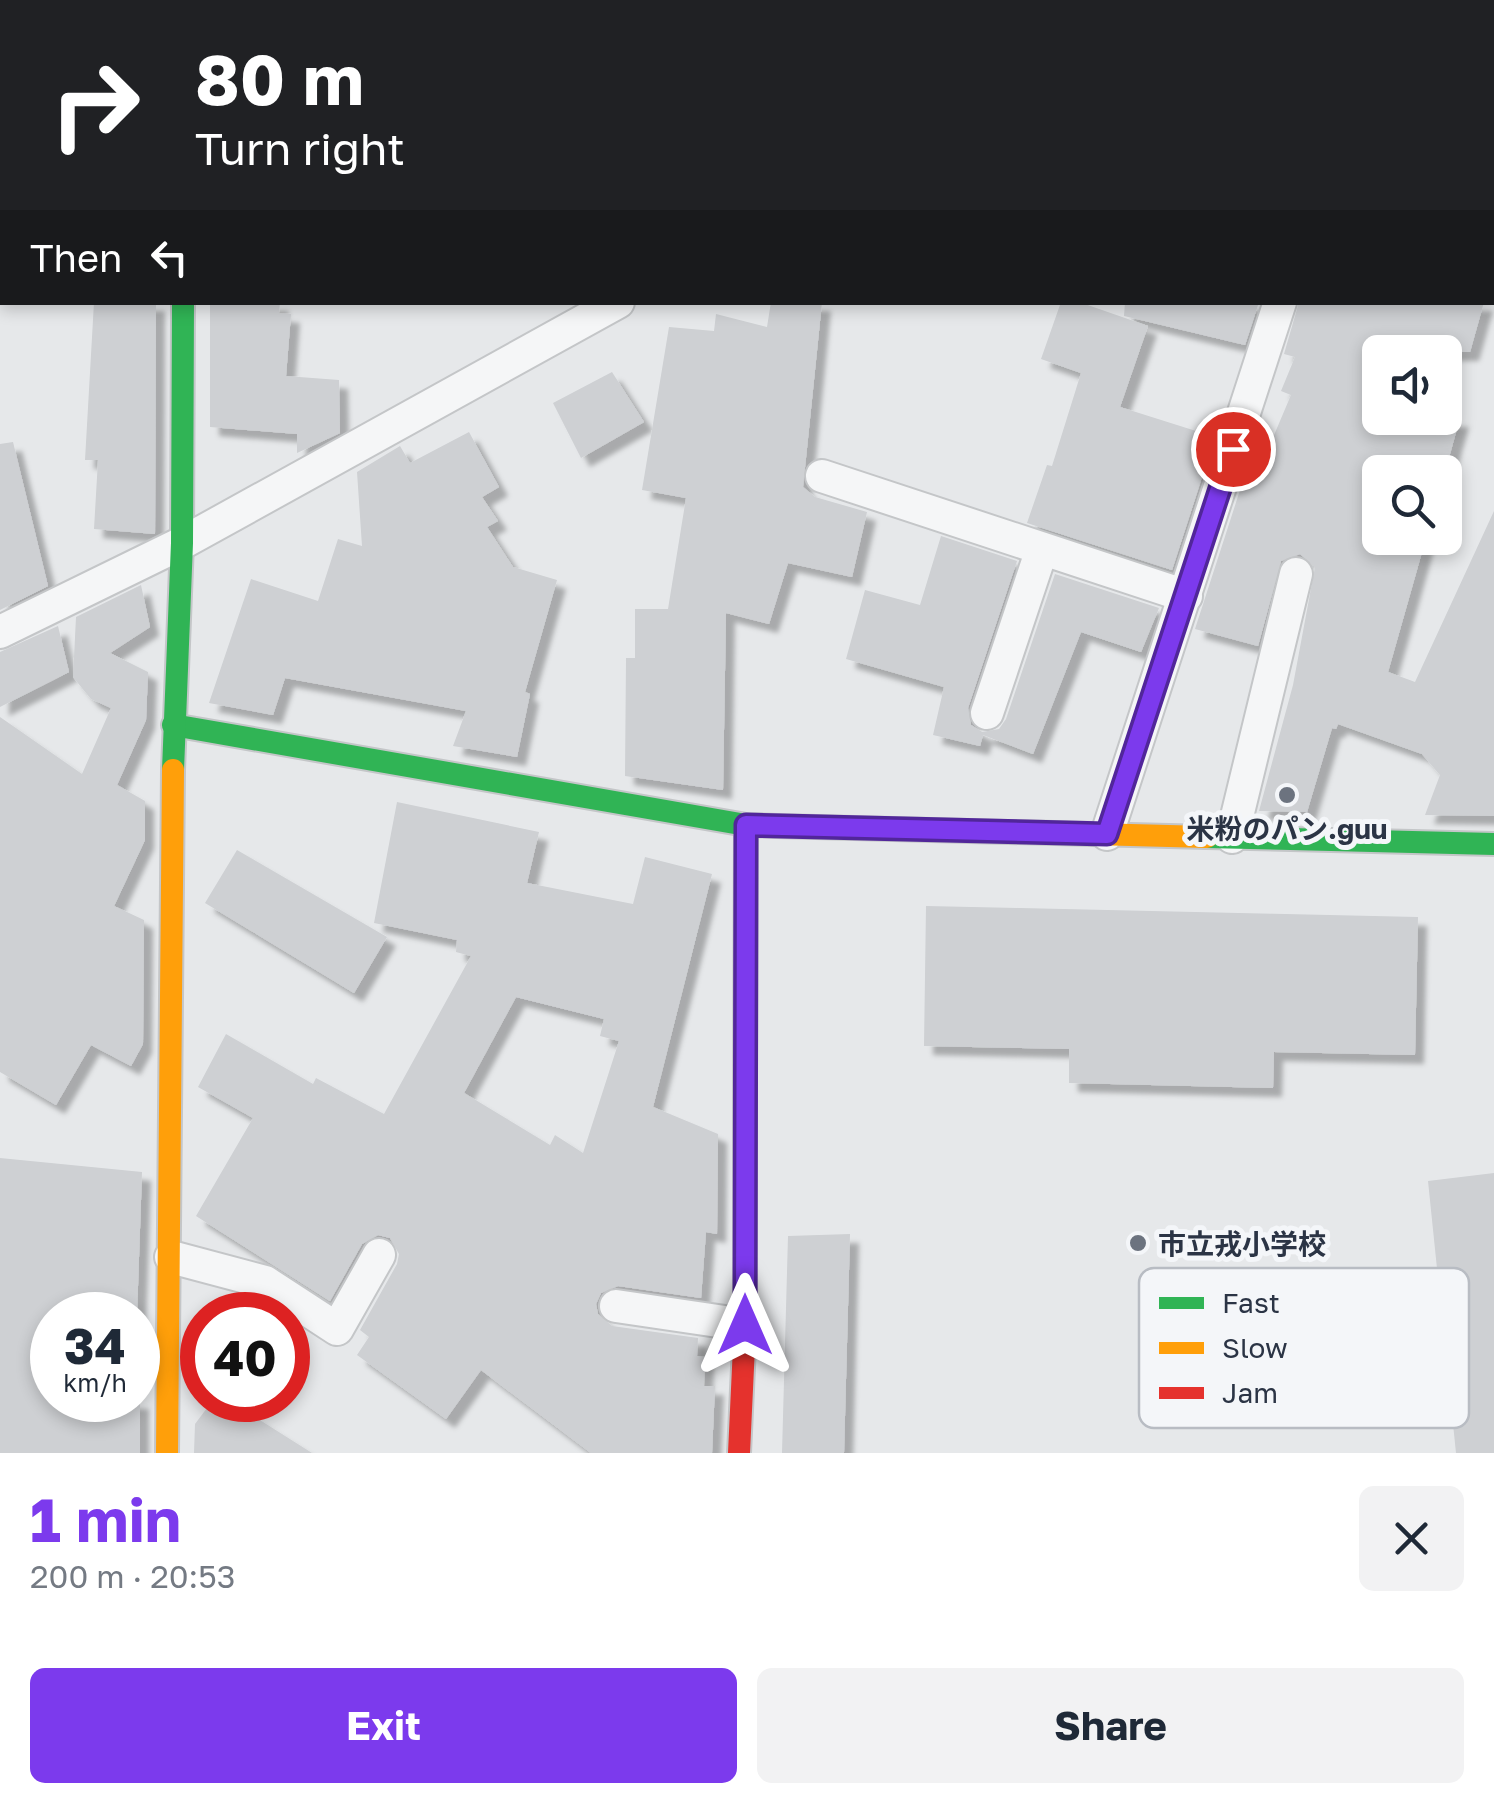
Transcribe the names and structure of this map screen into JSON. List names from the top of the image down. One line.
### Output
{"places":["米粉のパン.guu","市立戎小学校"],"legend":["Fast","Slow","Jam"],"page":{"turn":["80 m","Turn right"],"then":"Then","speed":"34 km/h","limit":"40","heading":["1 min","200 m · 20:53"],"buttons":["Exit","Share"]}}
